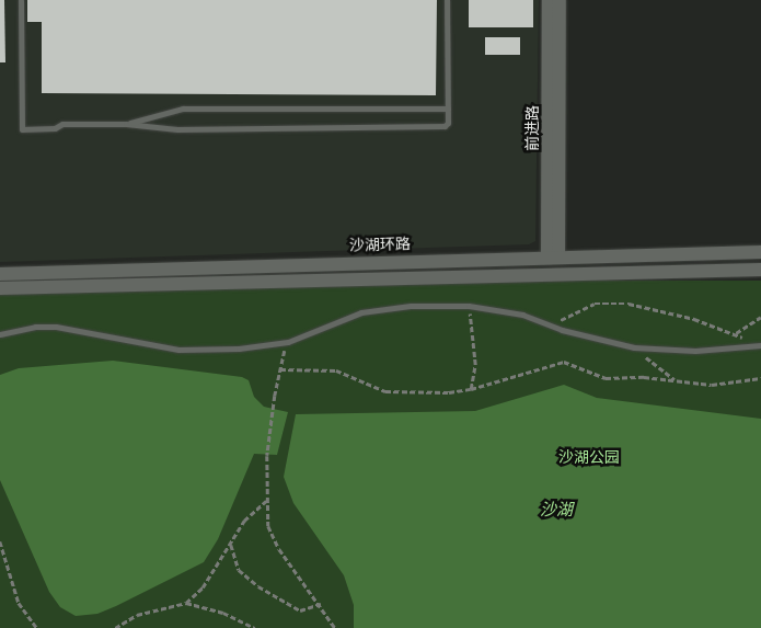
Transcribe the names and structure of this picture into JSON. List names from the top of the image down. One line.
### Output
{"streets":{"street":["前进路","沙湖环路"]},"crossings":[["前进路","沙湖环路"]],"water":["沙湖"],"parks":["沙湖公园"]}
